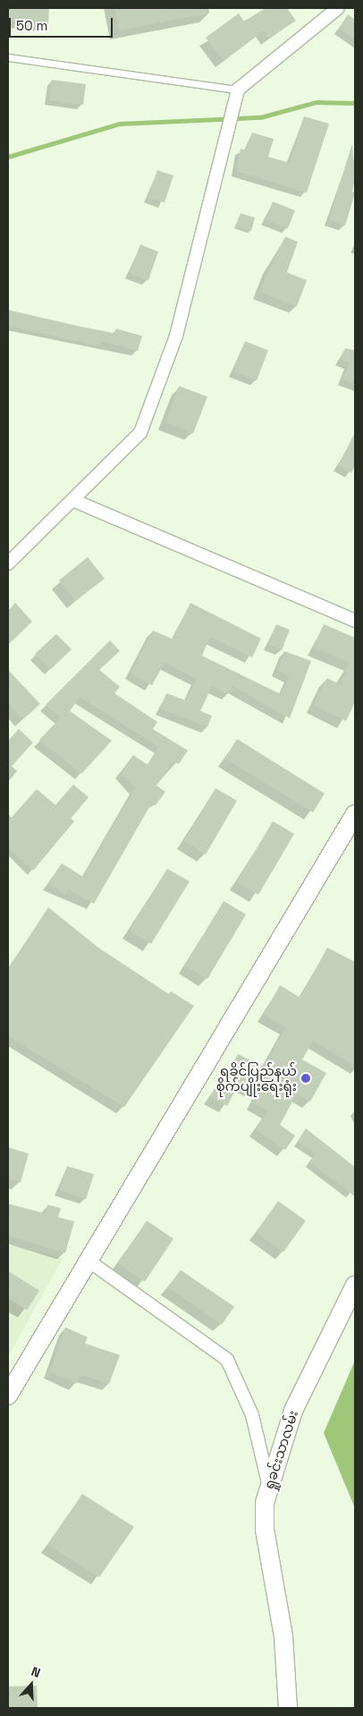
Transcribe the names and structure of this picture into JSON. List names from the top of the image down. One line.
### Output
{"streets":{"street":["ရှုခင်းသာလမ်း"]},"places":["ရခိုင်ပြည်နယ် စိုက်ပျိုးရေးရုံး"],"scale_bar":"50 m","north":"top"}
